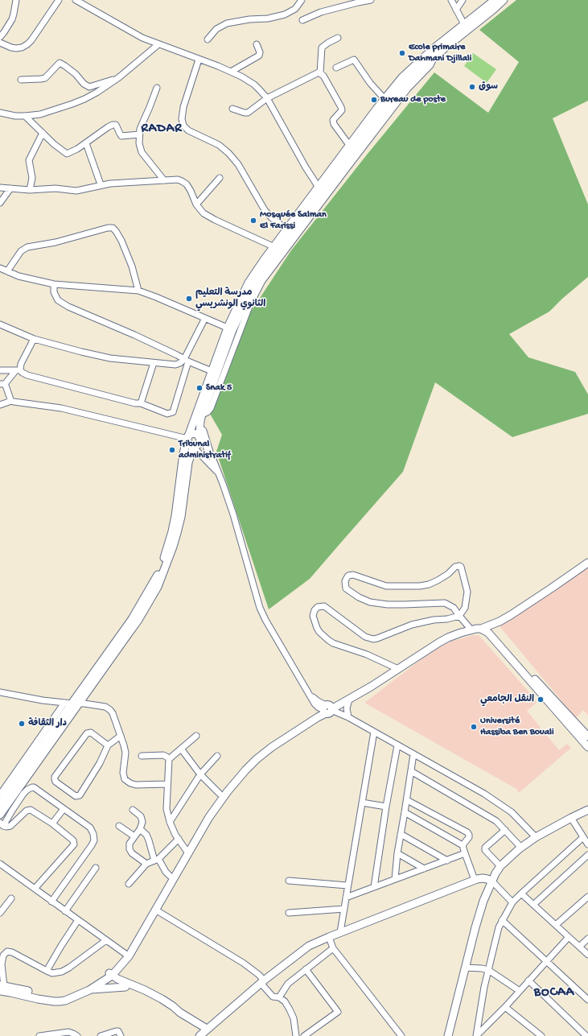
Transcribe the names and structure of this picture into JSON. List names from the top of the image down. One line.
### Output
{"districts":["RADAR","BOCAA"],"places":["Ecole primaire Dahmani Djillali","سوق","Bureau de poste","Mosquée Salman El Farissi","مدرسة التعليم الثانوي الونشريسي","Snak 5","Tribunal administratif","النقل الجامعي","دار الثقافة","Université Hassiba Ben Bouali"]}
